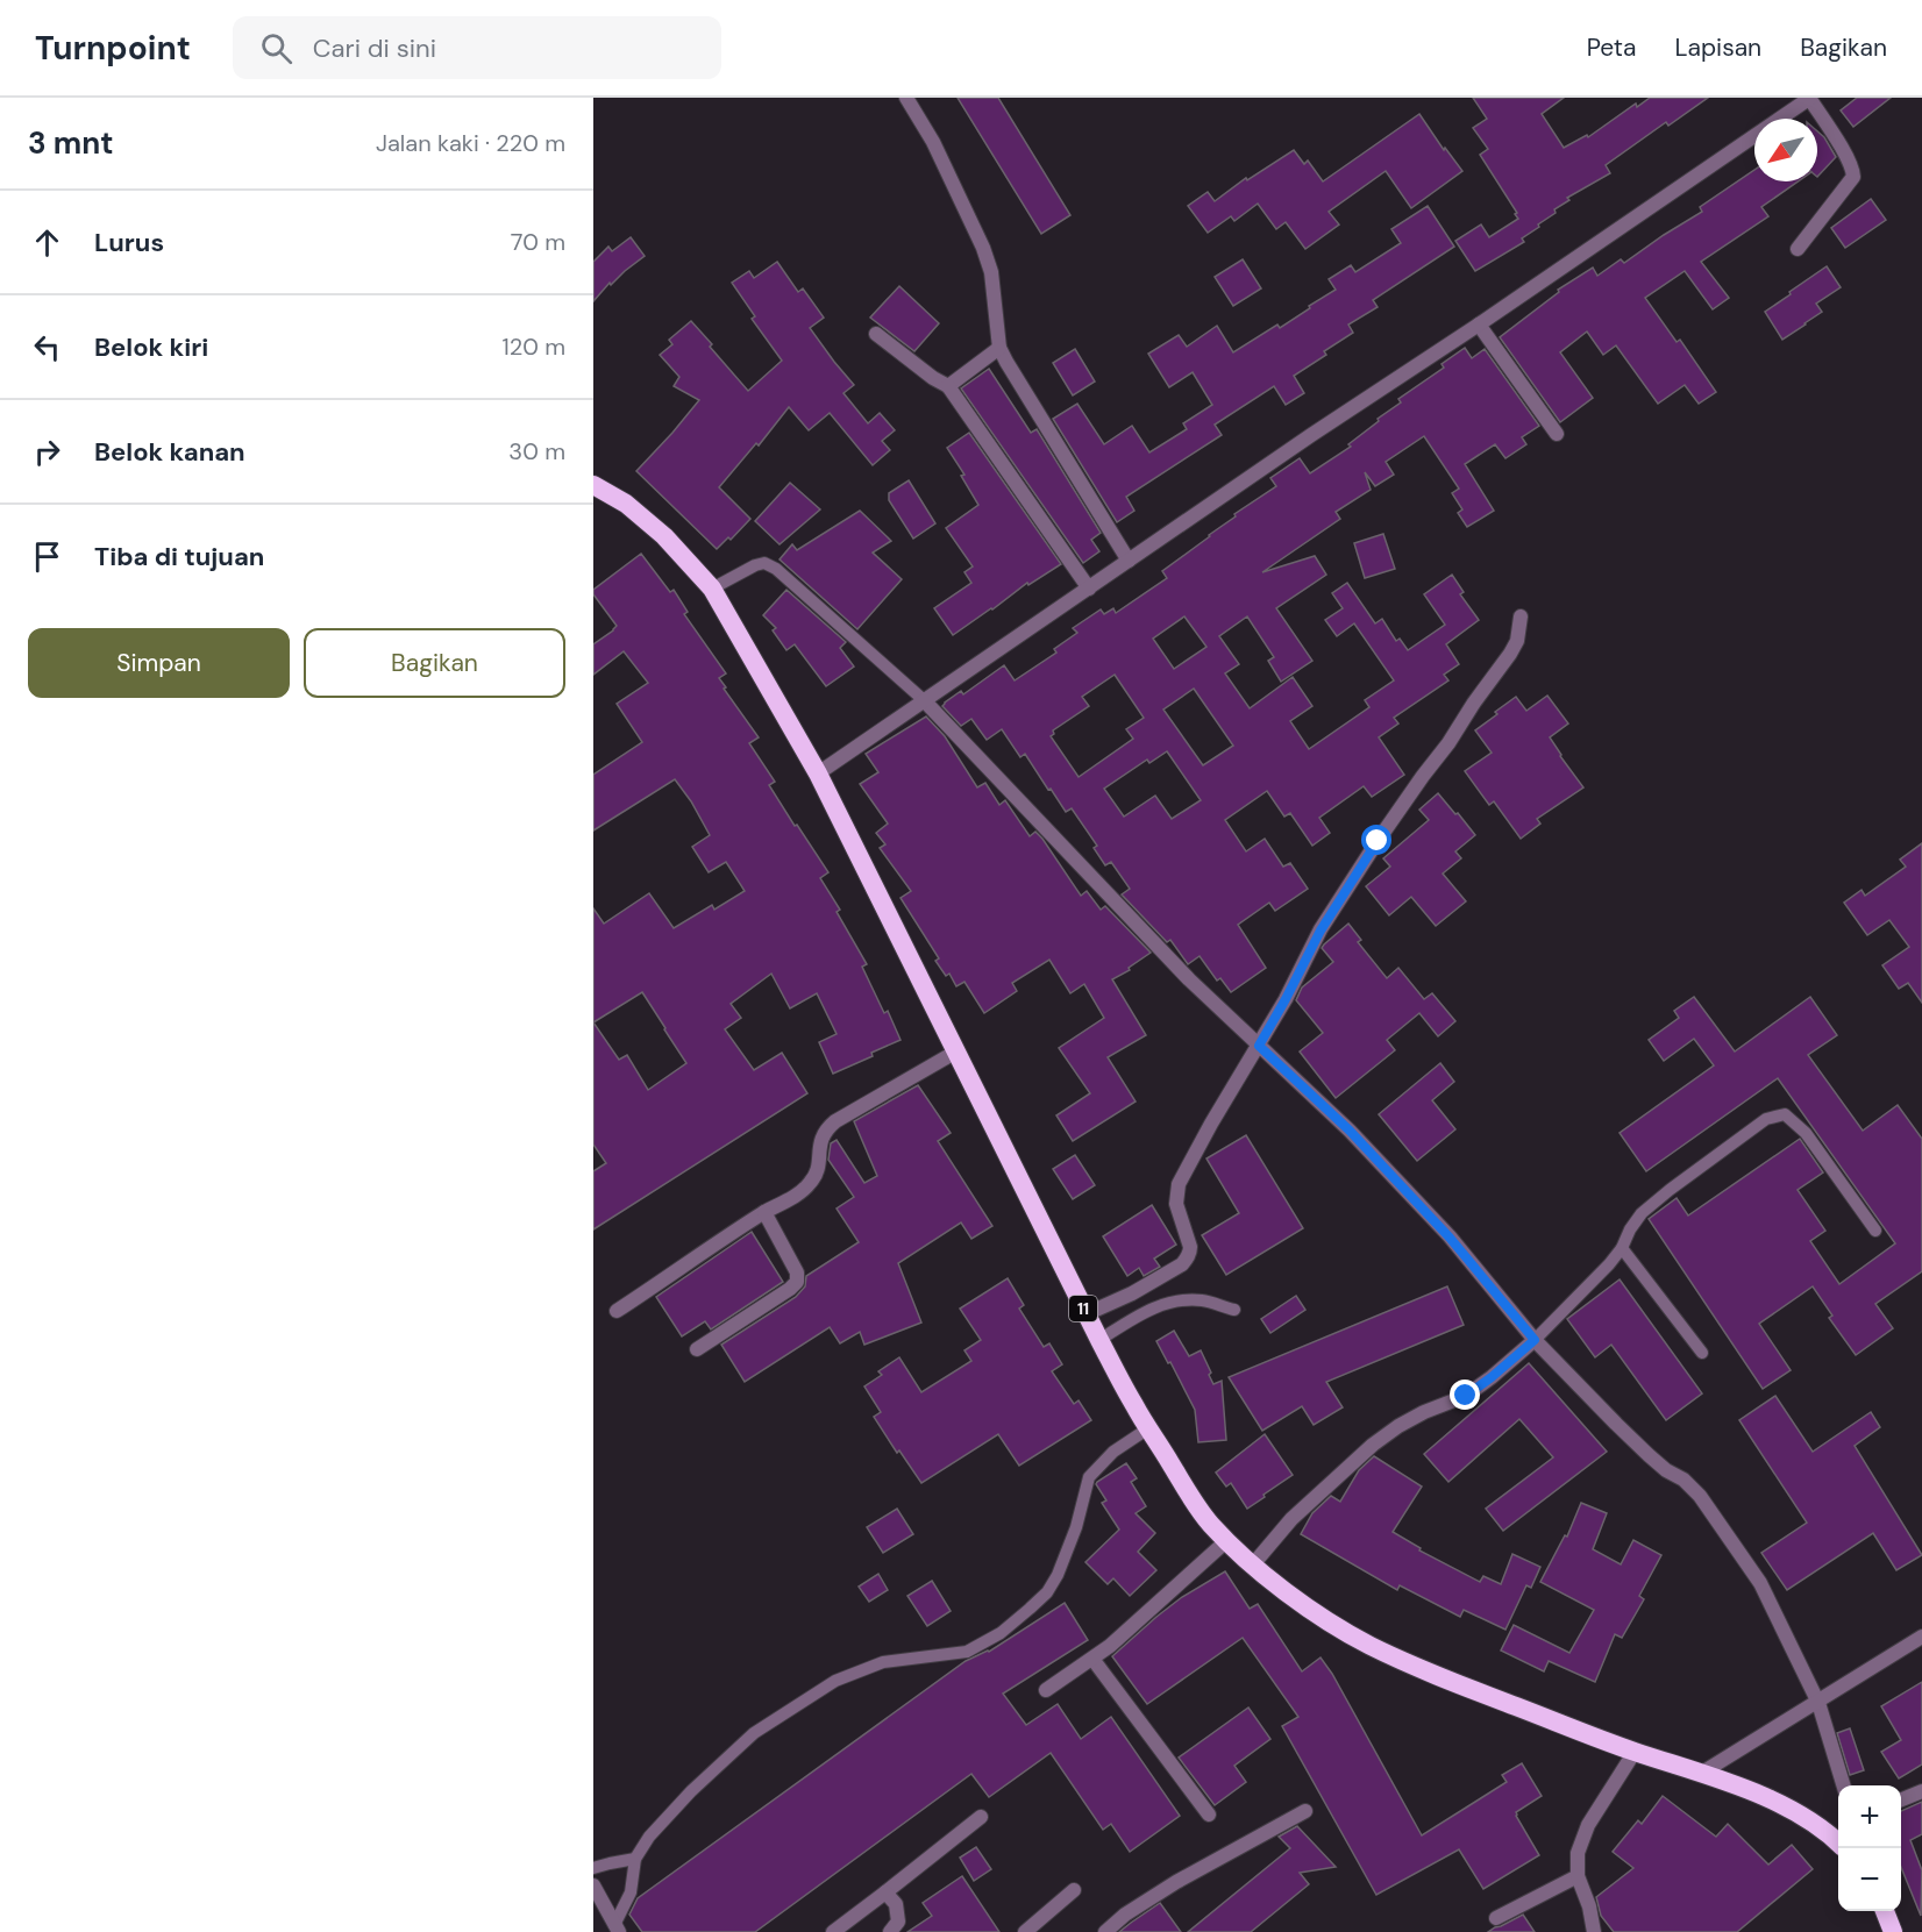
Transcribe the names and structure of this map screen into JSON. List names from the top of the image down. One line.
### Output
{"streets":{"highway":["11"]},"north":"bottom left","page":{"header":"Turnpoint","search":"Cari di sini","nav":["Peta","Lapisan","Bagikan"],"heading":["3 mnt","Jalan kaki · 220 m"],"list":[["Lurus","70 m"],["Belok kiri","120 m"],["Belok kanan","30 m"],"Tiba di tujuan"],"buttons":["Simpan","Bagikan"],"map_buttons":["+","−"]}}
